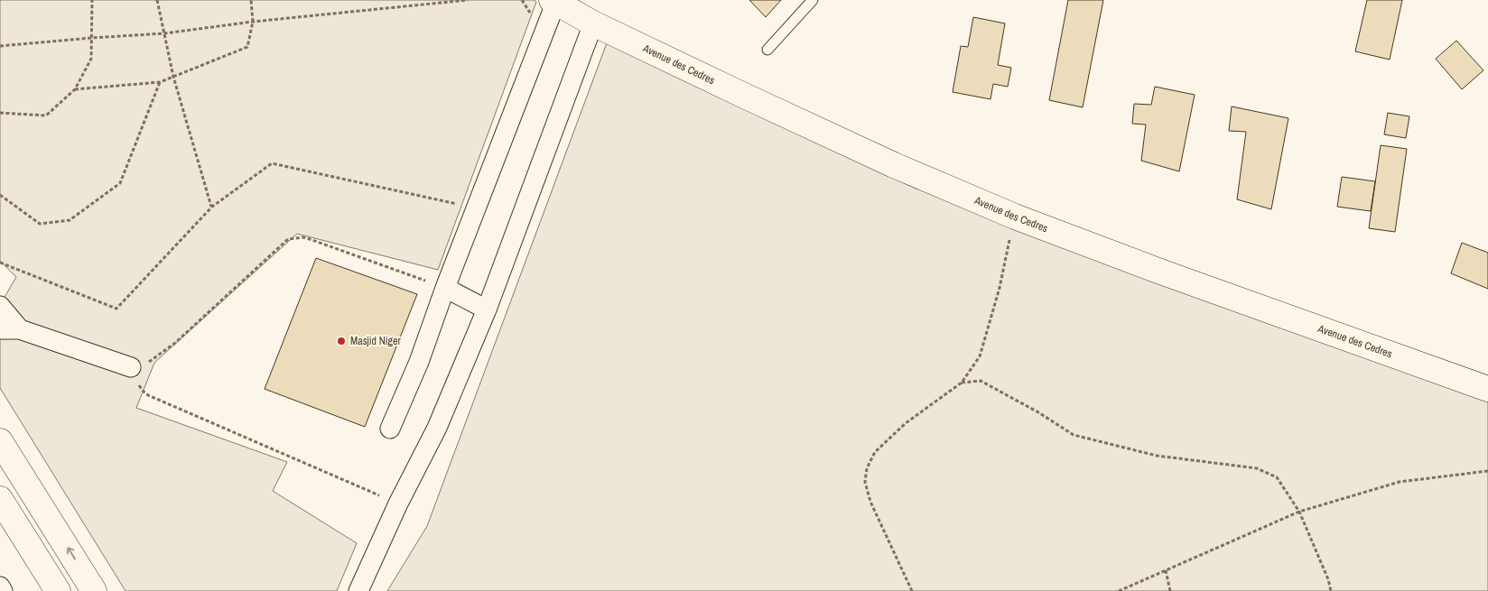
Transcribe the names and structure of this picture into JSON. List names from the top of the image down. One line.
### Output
{"streets":{"street":["Avenue des Cedres"]},"places":["Masjid Niger"]}
